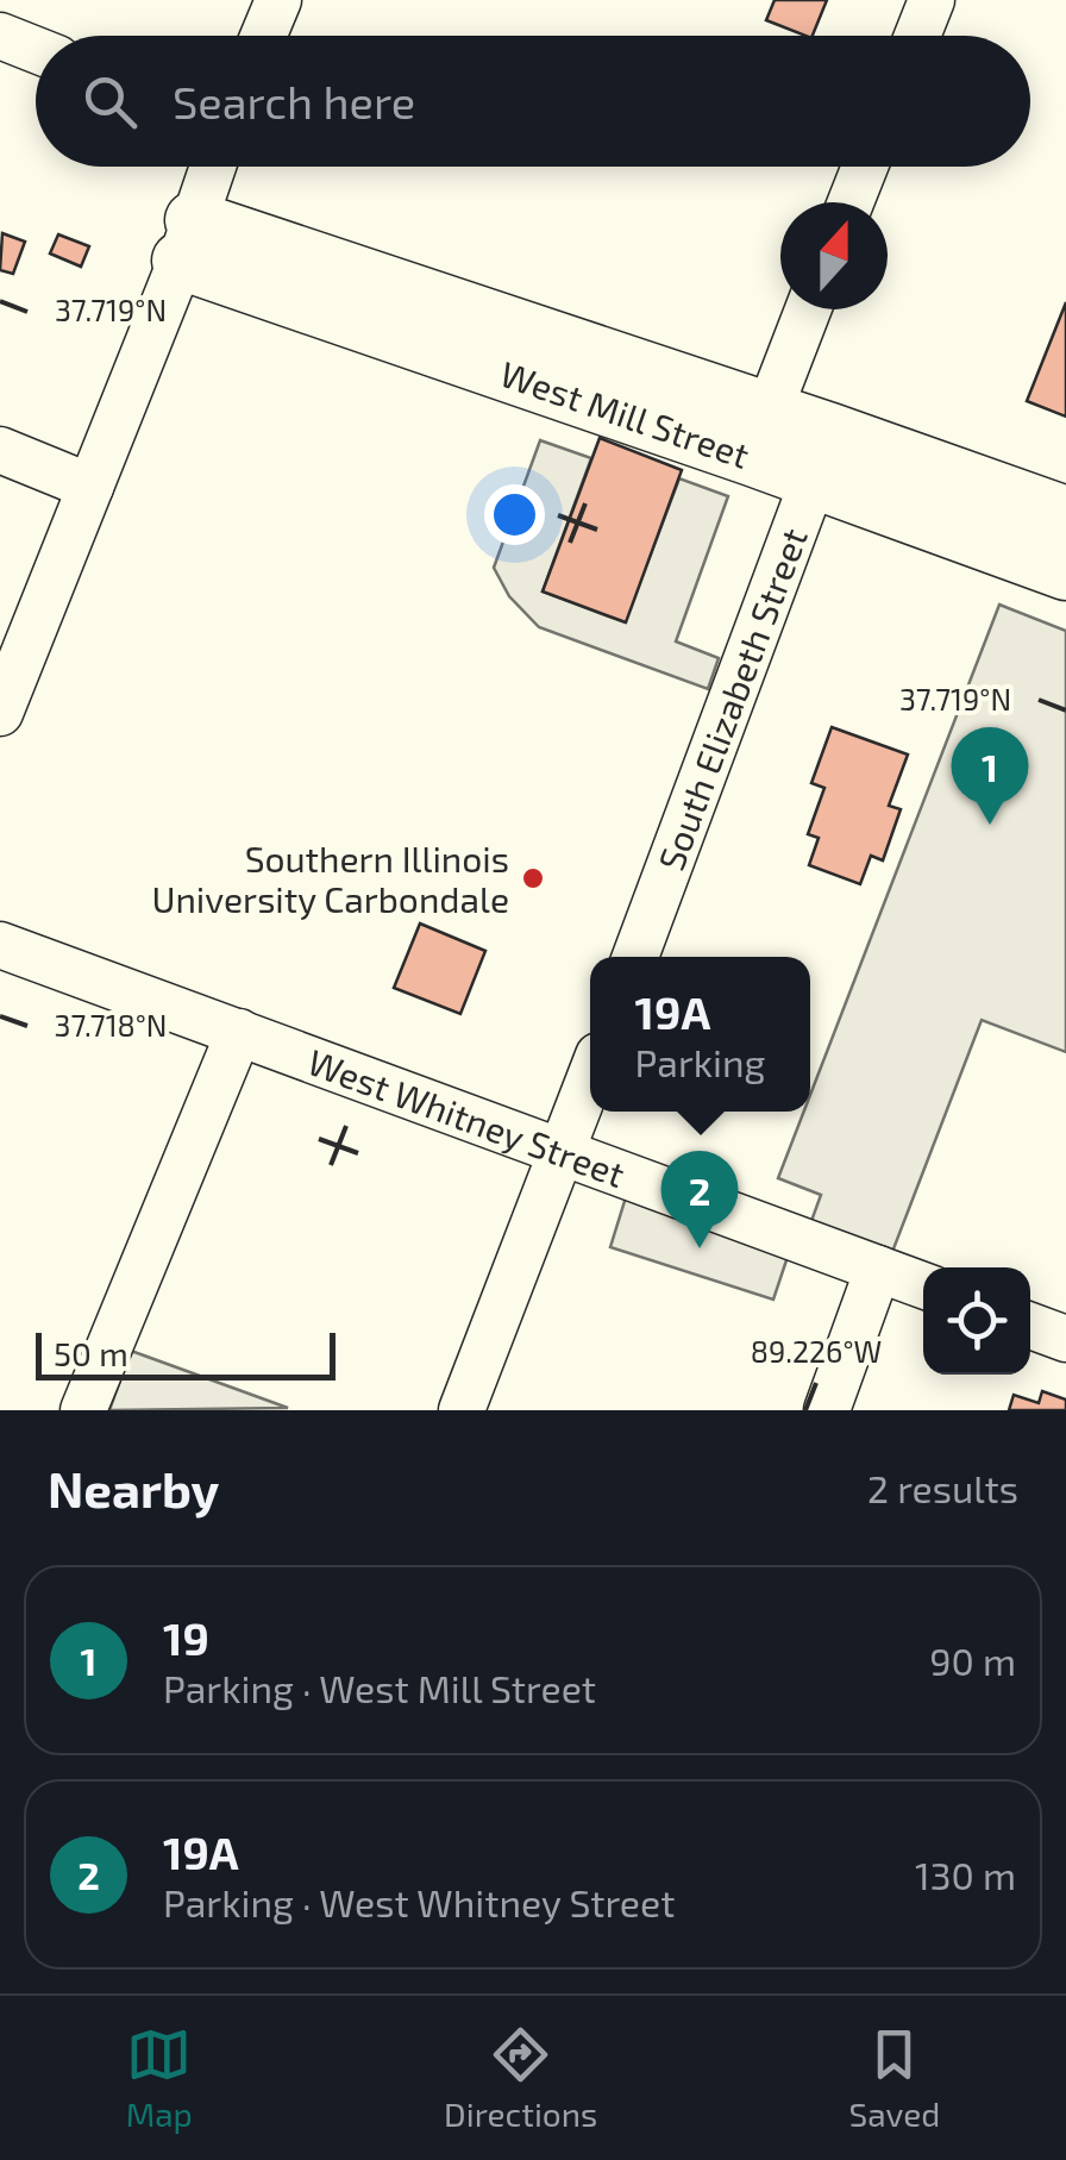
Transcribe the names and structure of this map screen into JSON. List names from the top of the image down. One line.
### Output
{"streets":{"main road":["West Mill Street"],"street":["South Elizabeth Street","West Whitney Street"]},"crossings":[["West Mill Street","South Elizabeth Street"]],"places":["Southern Illinois University Carbondale"],"scale_bar":"50 m","north":"top","page":{"search":"Search here","pins":["1","2"],"popup":["19A","Parking"],"scale":"50 m","heading":["Nearby","2 results"],"list":[{"mark":"1","name":"19","note":"Parking · West Mill Street","value":"90 m"},{"mark":"2","name":"19A","note":"Parking · West Whitney Street","value":"130 m"}],"nav":["Map","Directions","Saved"]},"coordinates":["37.719°N","37.718°N","89.226°W"]}
